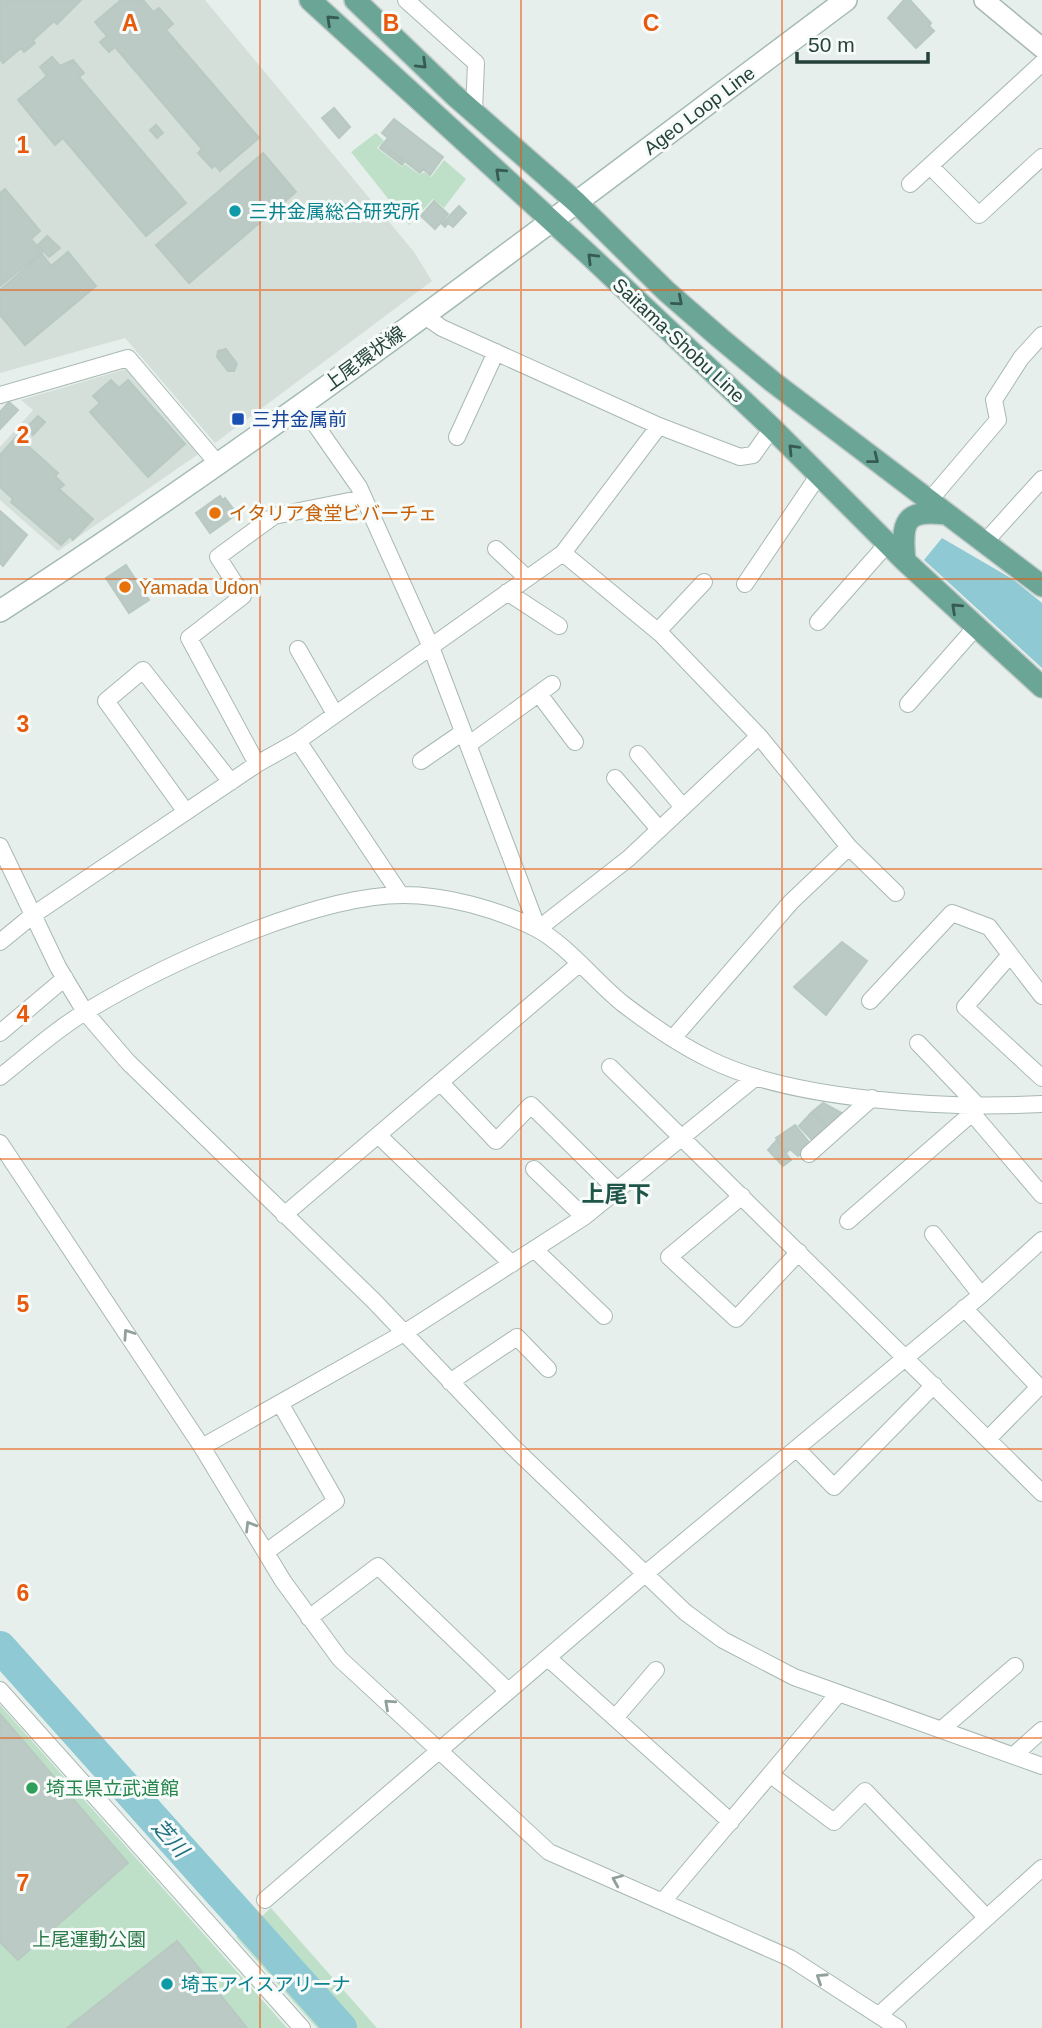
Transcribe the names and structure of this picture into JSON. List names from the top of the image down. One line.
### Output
{"streets":{"main road":["Ageo Loop Line","Saitama-Shobu Line","上尾環状線"]},"crossings":[["Ageo Loop Line","Saitama-Shobu Line"],["Ageo Loop Line","上尾環状線"],["Saitama-Shobu Line","上尾環状線"]],"districts":["上尾下"],"water":["芝川"],"parks":["上尾運動公園"],"places":{"other":["三井金属総合研究所","イタリア食堂ビバーチェ","Yamada Udon","埼玉県立武道館","埼玉アイスアリーナ"],"transit":["三井金属前"]},"scale_bar":"50 m","grid":{"columns":["A","B","C"],"rows":["1","2","3","4","5","6","7"]}}
